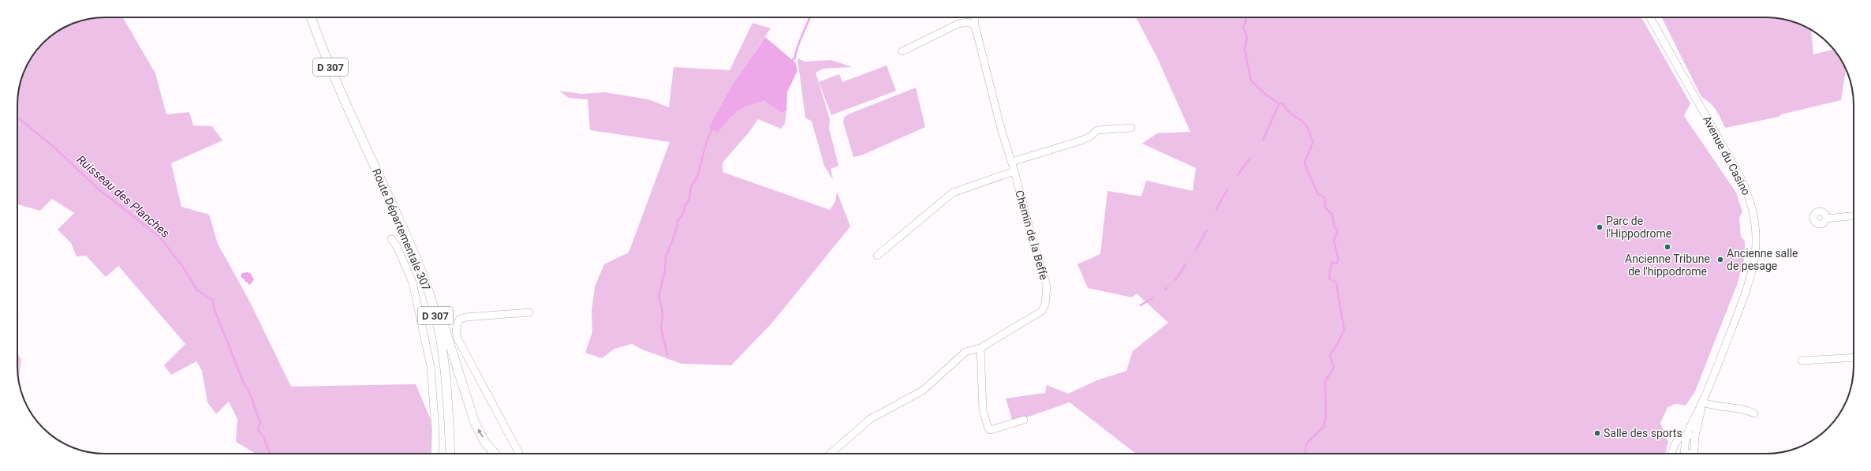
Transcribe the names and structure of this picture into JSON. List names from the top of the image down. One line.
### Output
{"streets":{"main road":["D 307","Route Départementale 307"],"street":["Avenue du Casino","Chemin de la Beffe"]},"water":["Ruisseau des Planches"],"places":["Parc de l'Hippodrome","Ancienne Tribune de l'hippodrome","Ancienne salle de pesage","Salle des sports"]}
